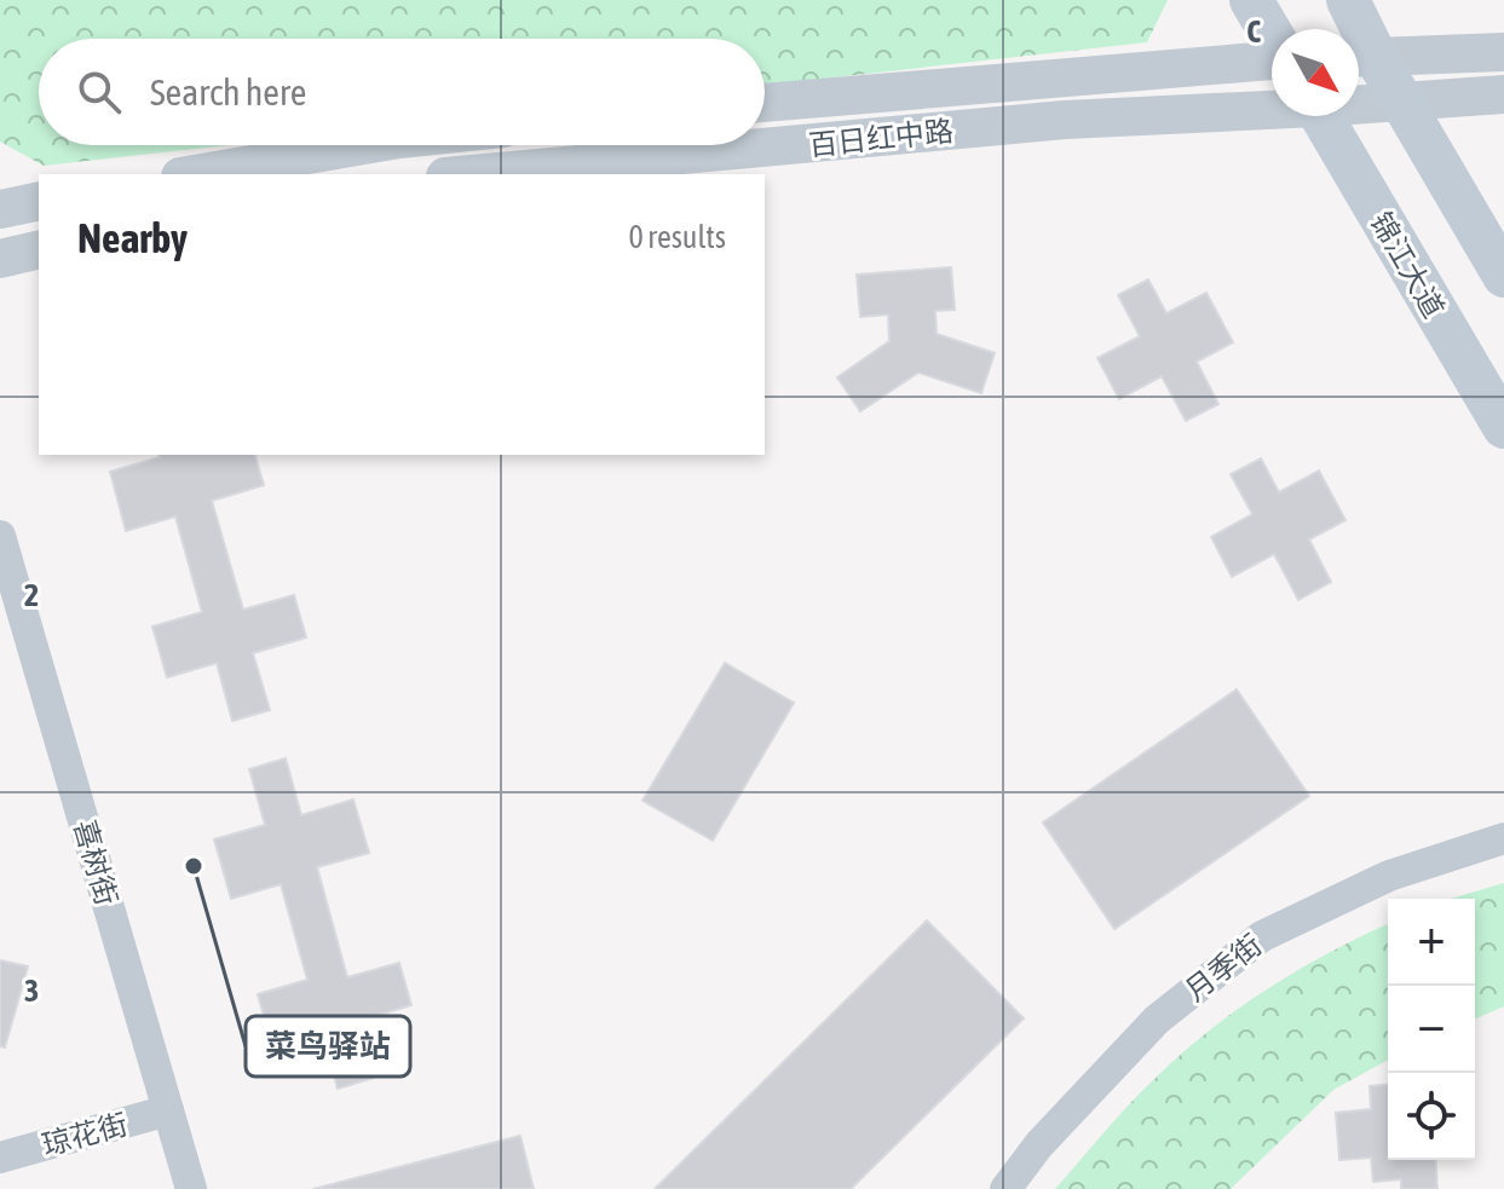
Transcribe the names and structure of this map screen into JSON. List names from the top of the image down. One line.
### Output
{"streets":{"main road":["锦江大道"],"street":["百日红中路","喜树街","月季街","琼花街"]},"crossings":[["喜树街","琼花街"]],"places":["菜鸟驿站"],"north":"bottom right","page":{"search":"Search here","heading":["Nearby","0 results"],"map_buttons":["+","−"]},"grid":{"columns":["C"],"rows":["2","3"]}}
